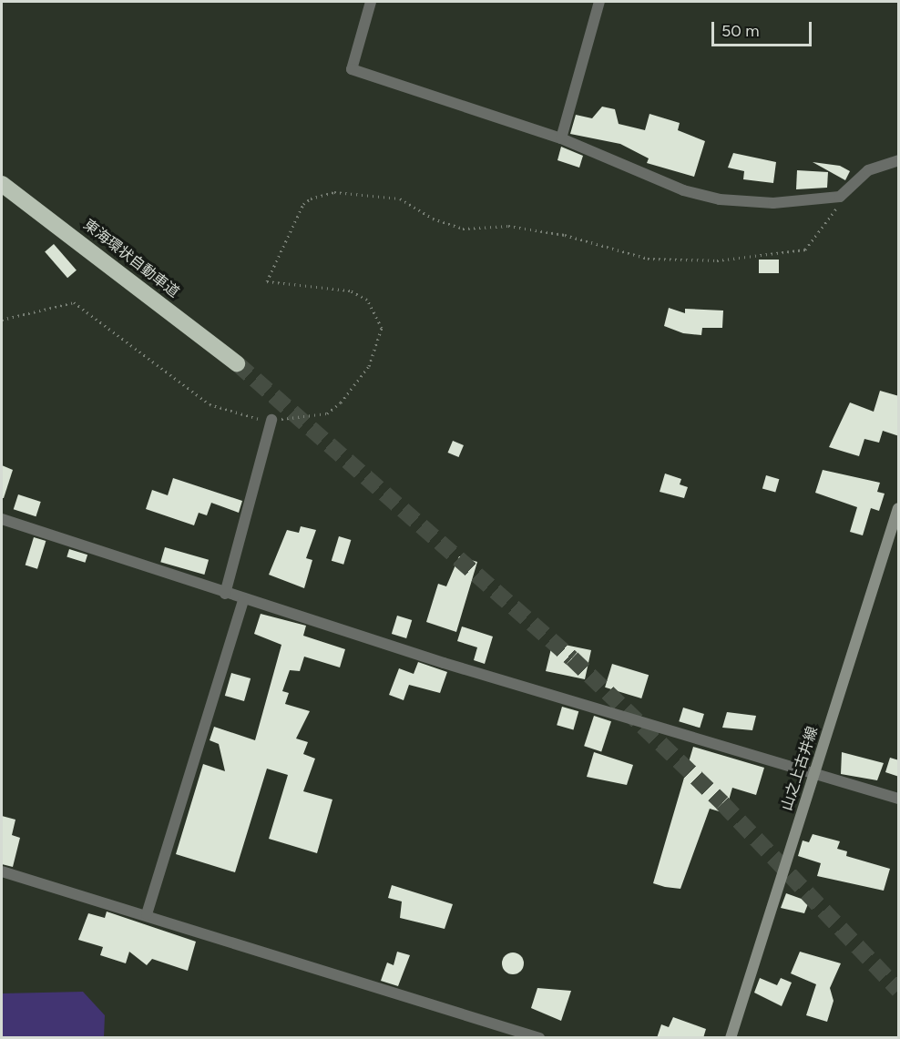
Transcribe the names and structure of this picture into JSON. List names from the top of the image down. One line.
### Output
{"streets":{"highway":["東海環状自動車道"],"main road":["山之上古井線"]},"scale_bar":"50 m"}
